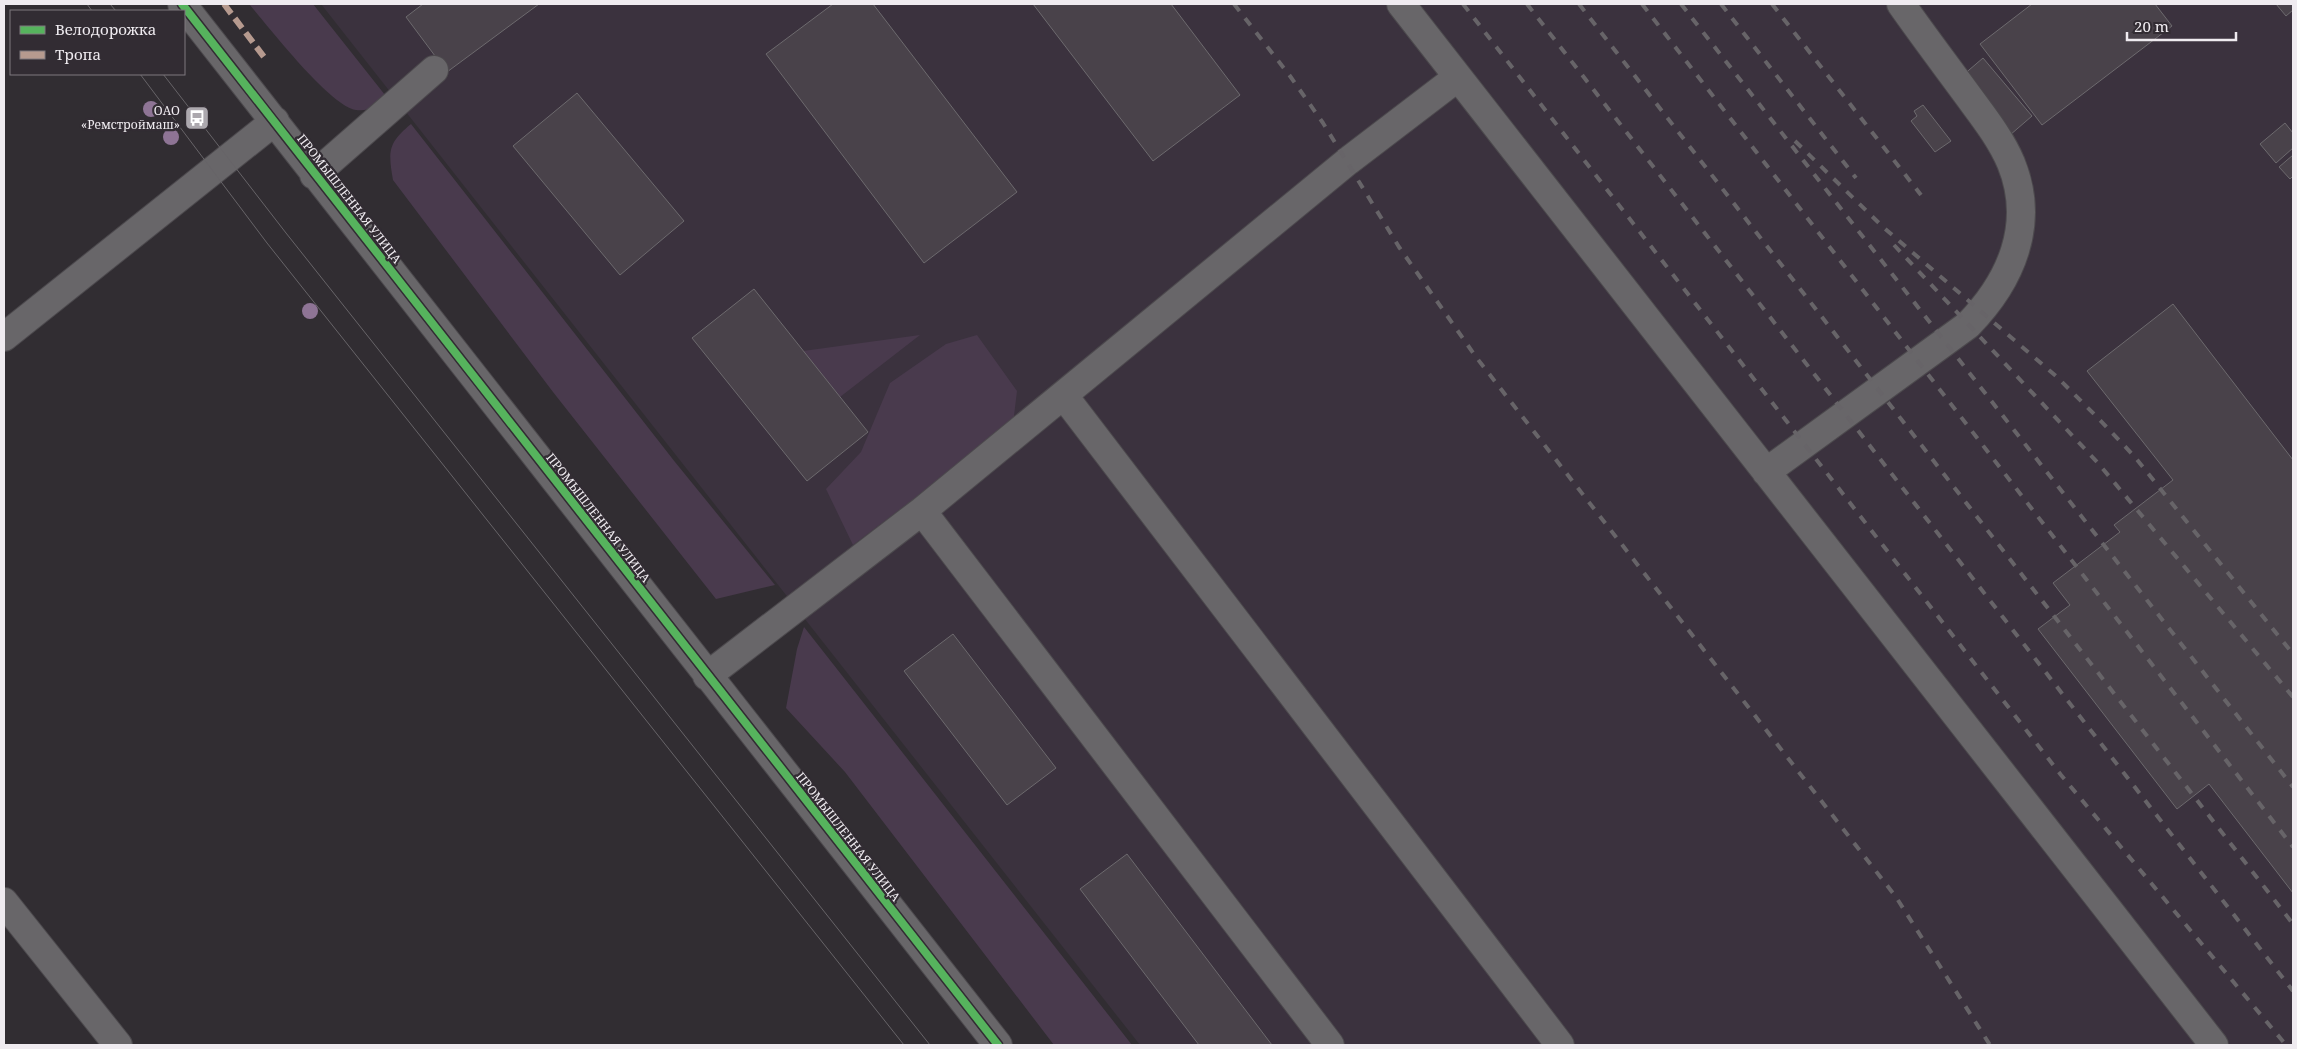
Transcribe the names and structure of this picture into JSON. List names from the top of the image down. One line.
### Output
{"streets":{"street":["ПРОМЫШЛЕННАЯ УЛИЦА"]},"places":{"bus stop":["ОАО «Ремстроймаш»"]},"legend":["Велодорожка","Тропа"],"scale_bar":"20 m"}
